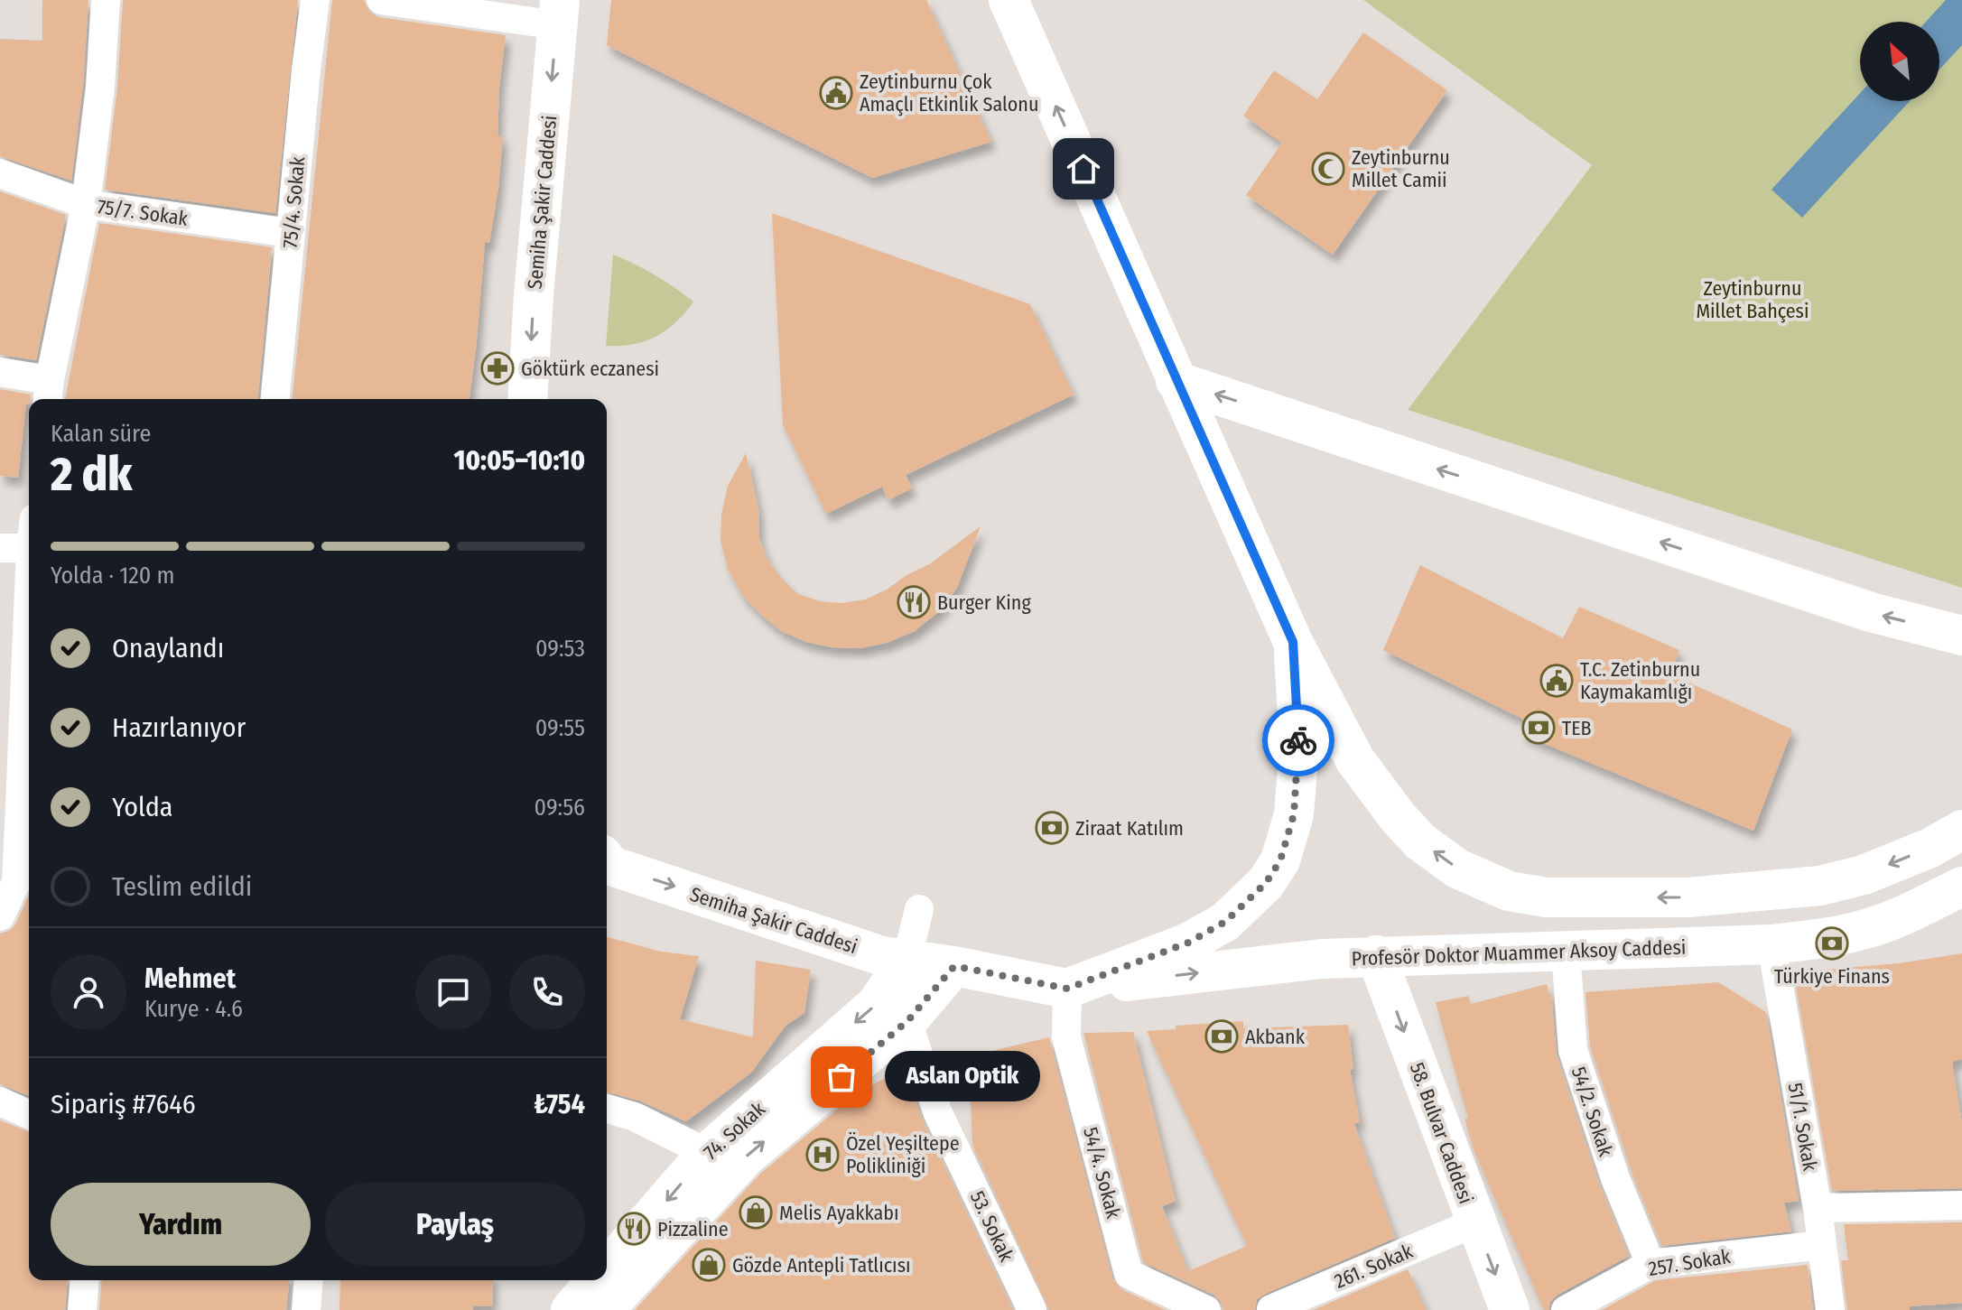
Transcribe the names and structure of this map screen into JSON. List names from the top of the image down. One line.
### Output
{"streets":{"main road":["Semiha Şakir Caddesi","Profesör Doktor Muammer Aksoy Caddesi","74. Sokak","58. Bulvar Caddesi"],"street":["75/4. Sokak","75/7. Sokak","54/2. Sokak","51/1. Sokak","54/4. Sokak","53. Sokak","257. Sokak","261. Sokak"]},"crossings":[["75/4. Sokak","75/7. Sokak"],["Semiha Şakir Caddesi","Profesör Doktor Muammer Aksoy Caddesi"],["Semiha Şakir Caddesi","74. Sokak"],["Semiha Şakir Caddesi","54/4. Sokak"],["Profesör Doktor Muammer Aksoy Caddesi","54/2. Sokak"],["Profesör Doktor Muammer Aksoy Caddesi","51/1. Sokak"],["Profesör Doktor Muammer Aksoy Caddesi","58. Bulvar Caddesi"],["Profesör Doktor Muammer Aksoy Caddesi","54/4. Sokak"],["54/2. Sokak","257. Sokak"],["51/1. Sokak","257. Sokak"],["74. Sokak","53. Sokak"],["58. Bulvar Caddesi","261. Sokak"]],"one_way":["58. Bulvar Caddesi"],"parks":["Zeytinburnu Millet Bahçesi"],"places":{"public building":["Zeytinburnu Çok Amaçlı Etkinlik Salonu","T.C. Zetinburnu Kaymakamlığı"],"mosque":["Zeytinburnu Millet Camii"],"pharmacy":["Göktürk eczanesi"],"restaurant":["Burger King","Pizzaline"],"bank":["TEB","Ziraat Katılım","Türkiye Finans","Akbank"],"other":["Aslan Optik"],"hospital":["Özel Yeşiltepe Polikliniği"],"shop":["Melis Ayakkabı","Gözde Antepli Tatlıcısı"]},"north":"top left","page":{"heading":["2 dk","Kalan süre","10:05–10:10"],"panel":["Mehmet","Kurye · 4.6","Sipariş #7646","₺754"],"bar":"Yolda · 120 m","list":[["Onaylandı","09:53"],["Hazırlanıyor","09:55"],["Yolda","09:56"],"Teslim edildi"],"bubble":"Aslan Optik","buttons":["Yardım","Paylaş"]}}
